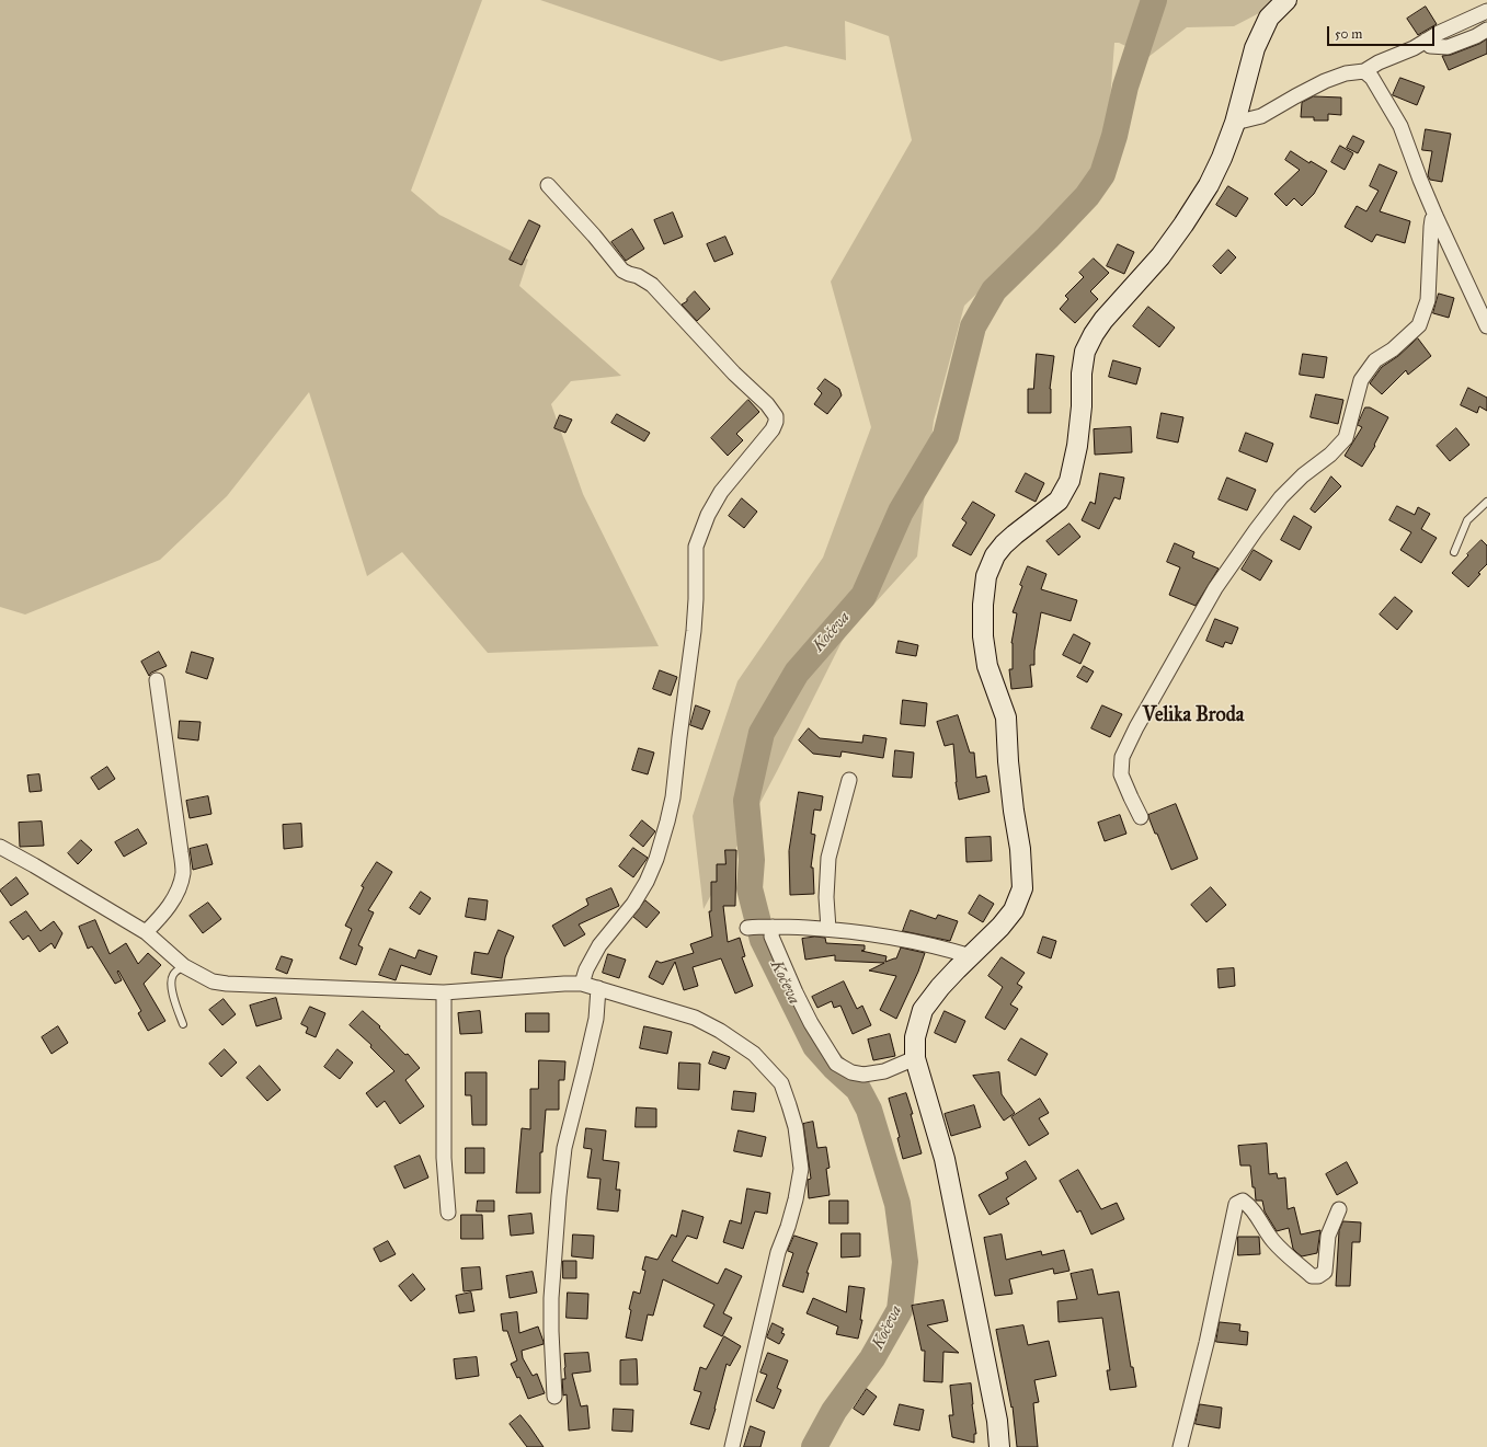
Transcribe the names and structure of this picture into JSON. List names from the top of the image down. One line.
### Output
{"districts":["Velika Broda"],"water":["Kočeva"],"scale_bar":"50 m"}
